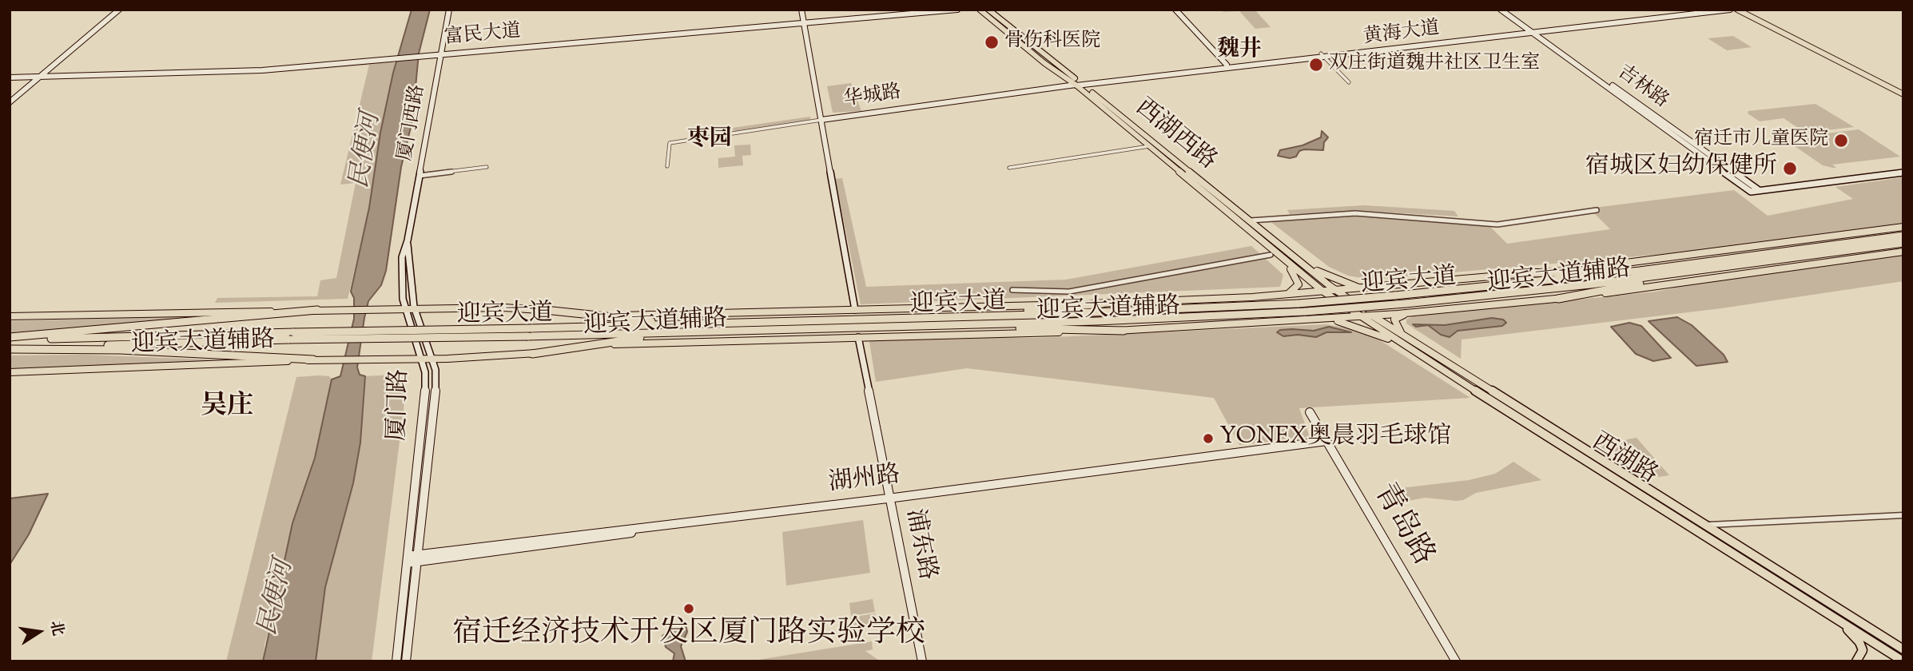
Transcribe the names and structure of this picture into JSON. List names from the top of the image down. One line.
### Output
{"streets":{"highway":["迎宾大道"],"main road":["西湖西路","迎宾大道辅路","西湖路"],"street":["黄海大道","富民大道","吉林路","华城路","厦门西路","厦门路","湖州路","青岛路","浦东路"]},"crossings":[["黄海大道","吉林路"],["黄海大道","华城路"],["黄海大道","西湖西路"],["富民大道","厦门西路"],["华城路","西湖西路"],["厦门西路","厦门路"],["西湖西路","迎宾大道辅路"],["西湖西路","西湖路"],["迎宾大道辅路","厦门路"],["迎宾大道辅路","西湖路"],["迎宾大道辅路","浦东路"],["厦门路","湖州路"],["湖州路","青岛路"],["湖州路","浦东路"]],"districts":["魏井","枣园","吴庄"],"water":["民便河"],"places":["骨伤科医院","双庄街道魏井社区卫生室","宿迁市儿童医院","宿城区妇幼保健所","YONEX奥晨羽毛球馆","宿迁经济技术开发区厦门路实验学校"],"north":"right"}
